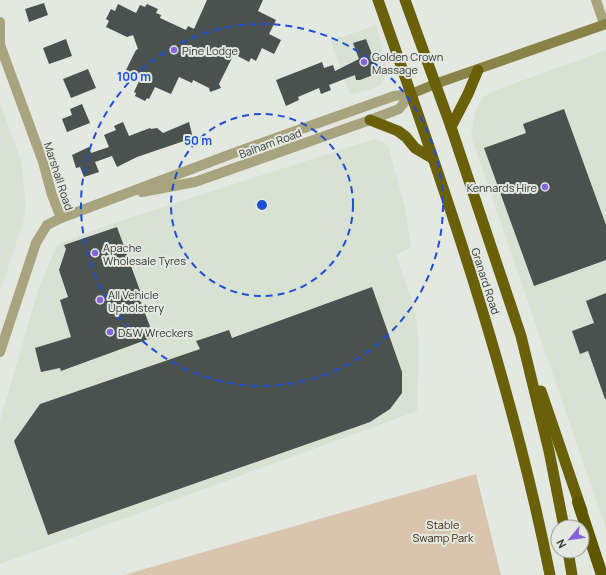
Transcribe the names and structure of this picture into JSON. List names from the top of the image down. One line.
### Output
{"streets":{"highway":["Granard Road"],"main road":["Balham Road"],"street":["Marshall Road"]},"crossings":[["Balham Road","Marshall Road"],["Balham Road","Granard Road"]],"parks":["Stable Swamp Park"],"places":["Pine Lodge","Golden Crown Massage","Kennards Hire","Apache Wholesale Tyres","All Vehicle Upholstery","D&W Wreckers"],"north":"bottom left","rings":["100 m","50 m"]}
